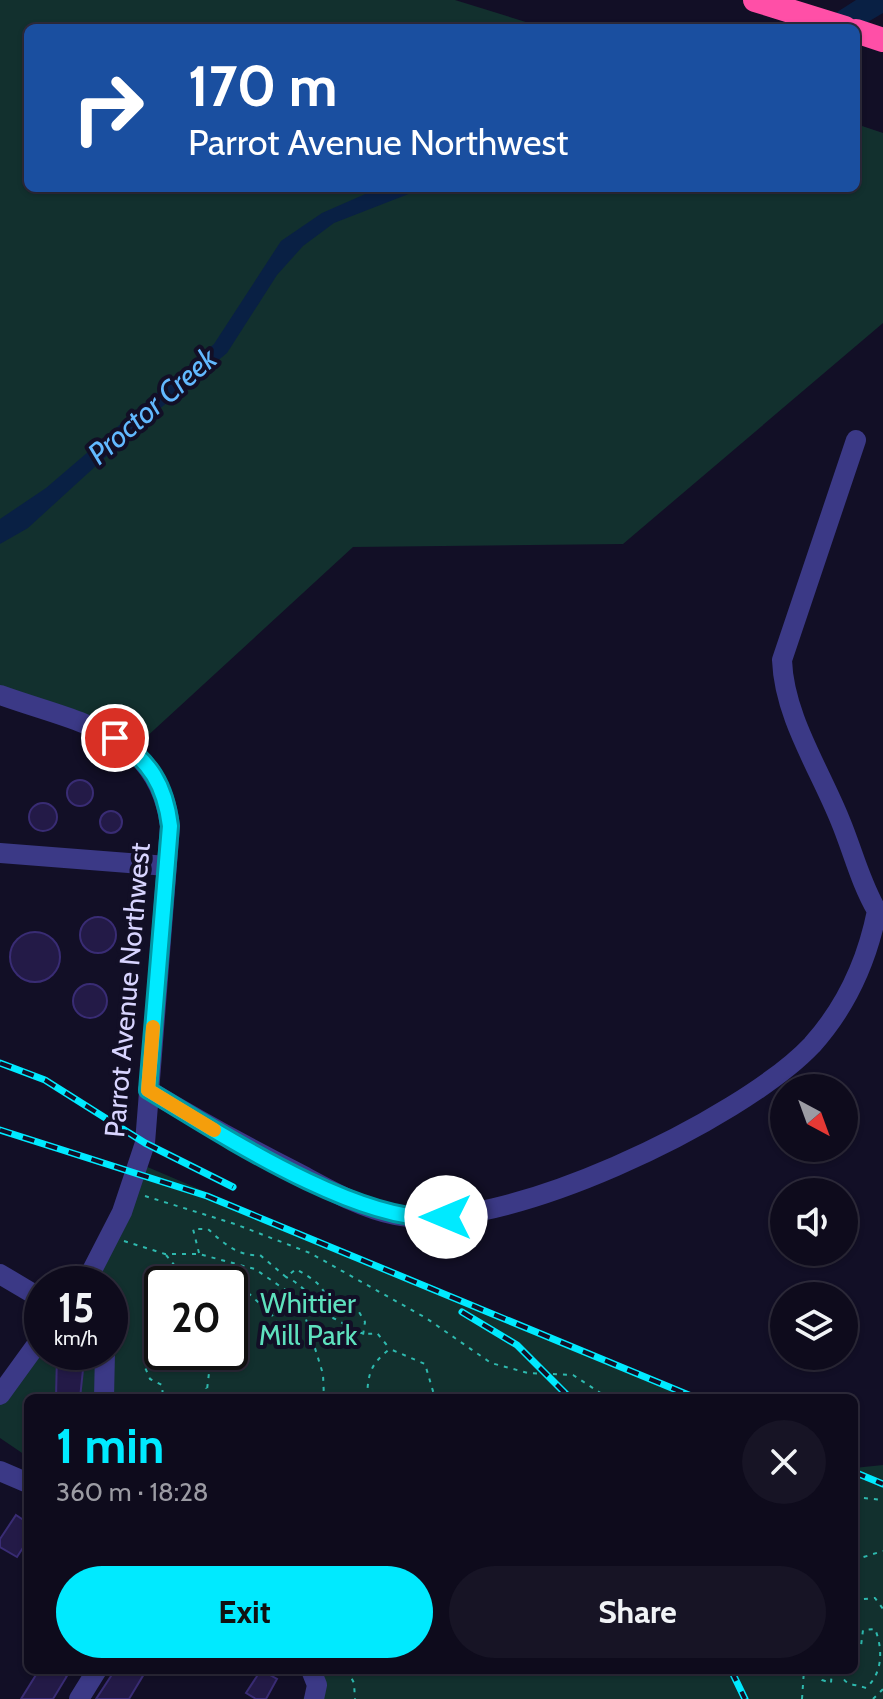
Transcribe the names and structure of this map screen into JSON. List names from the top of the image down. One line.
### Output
{"streets":{"street":["Parrot Avenue Northwest"]},"water":["Proctor Creek"],"parks":["Whittier Mill Park"],"north":"bottom right","page":{"turn":["170 m","Parrot Avenue Northwest"],"speed":"15 km/h","limit":"20","heading":["1 min","360 m · 18:28"],"buttons":["Exit","Share"]}}
